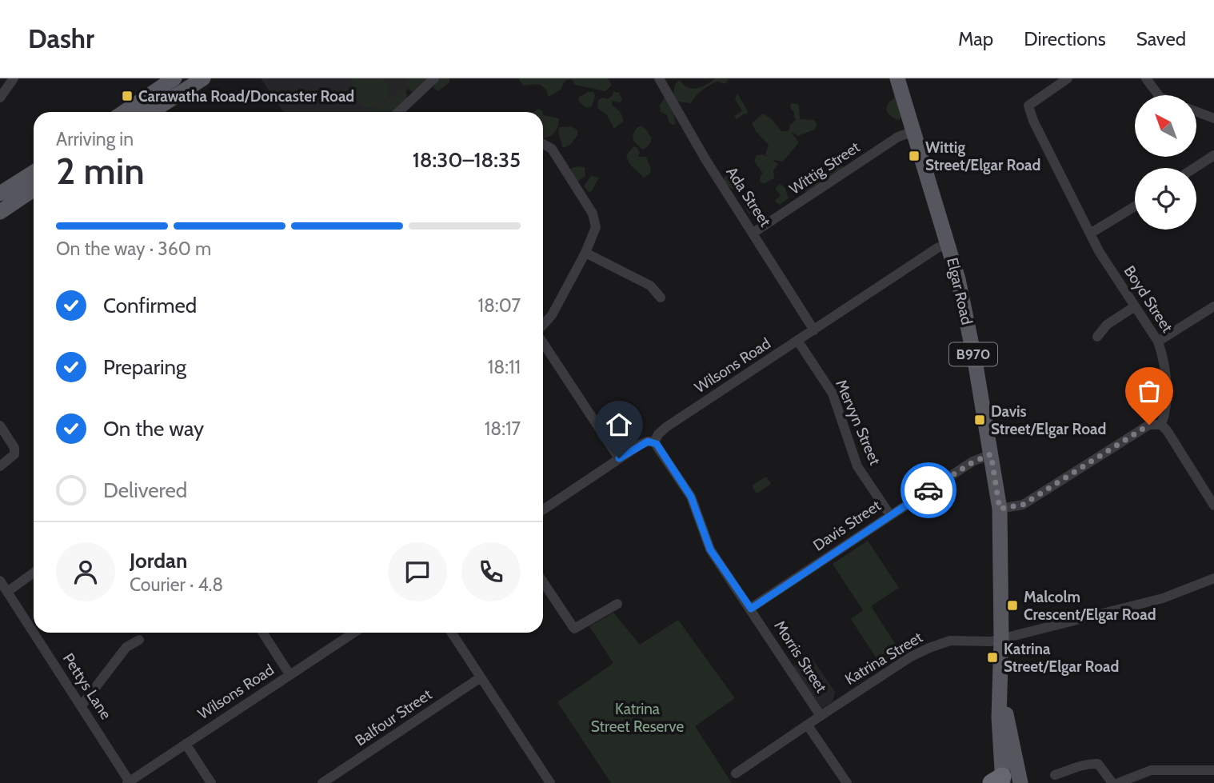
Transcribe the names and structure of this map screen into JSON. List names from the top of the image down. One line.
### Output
{"streets":{"main road":["Elgar Road","B970"],"street":["Wittig Street","Ada Street","Boyd Street","Wilsons Road","Mervyn Street","Davis Street","Morris Street","Katrina Street","Pettys Lane","Balfour Street"]},"crossings":[["Wittig Street","Ada Street"],["Wittig Street","Elgar Road"],["Ada Street","Wilsons Road"],["Elgar Road","Wilsons Road"],["Elgar Road","Davis Street"],["Elgar Road","Katrina Street"],["Wilsons Road","Mervyn Street"],["Wilsons Road","Morris Street"],["Wilsons Road","Pettys Lane"],["Mervyn Street","Davis Street"],["Davis Street","Morris Street"],["Morris Street","Katrina Street"]],"parks":["Katrina Street Reserve"],"places":{"transit":["Carawatha Road/Doncaster Road","Wittig Street/Elgar Road","Davis Street/Elgar Road","Malcolm Crescent/Elgar Road","Katrina Street/Elgar Road"]},"north":"top left","page":{"header":"Dashr","nav":["Map","Directions","Saved"],"heading":["2 min","Arriving in","18:30–18:35"],"panel":["Jordan","Courier · 4.8"],"bar":"On the way · 360 m","list":[["Confirmed","18:07"],["Preparing","18:11"],["On the way","18:17"],"Delivered"]}}
